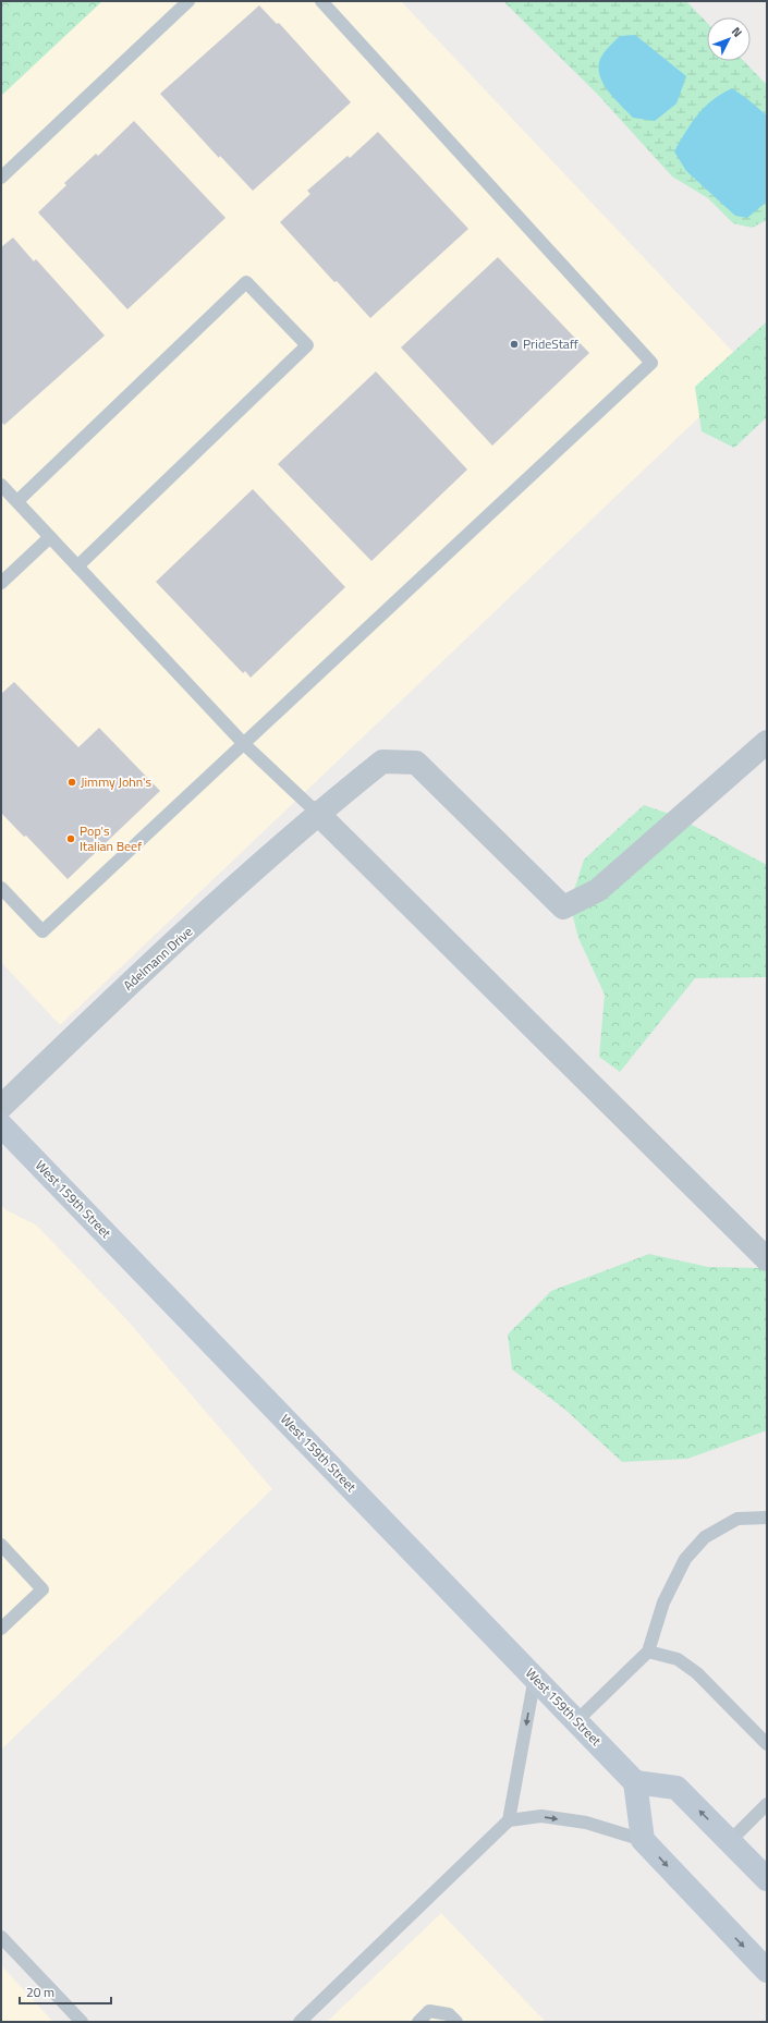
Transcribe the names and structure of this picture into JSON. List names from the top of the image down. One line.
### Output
{"streets":{"main road":["West 159th Street"],"street":["Adelmann Drive"]},"places":["PrideStaff","Jimmy John's","Pop's Italian Beef"],"scale_bar":"20 m","north":"top right"}
